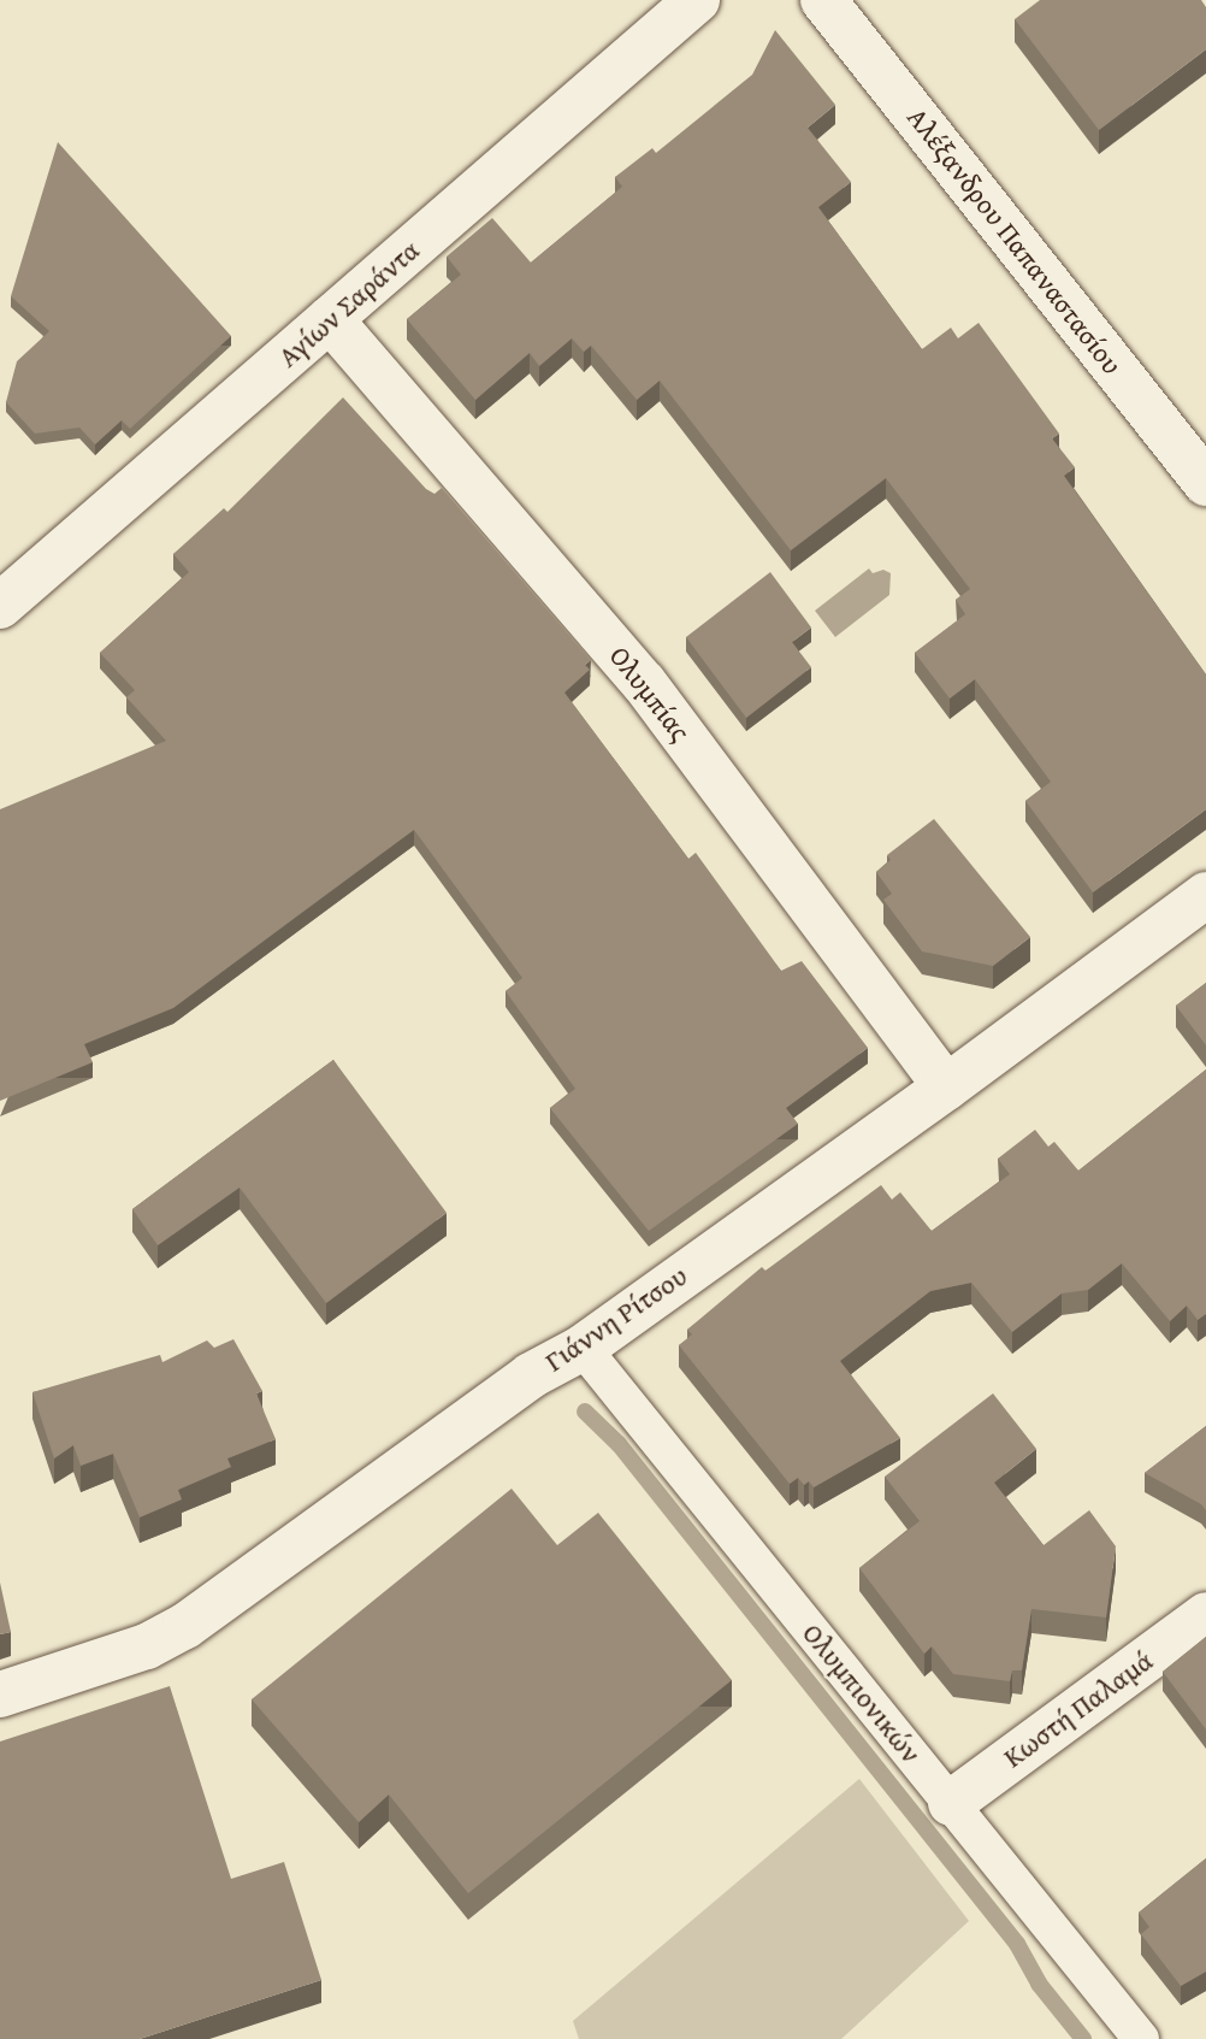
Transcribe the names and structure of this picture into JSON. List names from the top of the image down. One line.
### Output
{"streets":{"street":["Αλέξανδρου Παπαναστασίου","Αγίων Σαράντα","Ολυμπίας","Γιάννη Ρίτσου","Ολυμπιονικών","Κωστή Παλαμά"]},"crossings":[["Αγίων Σαράντα","Ολυμπίας"],["Ολυμπίας","Γιάννη Ρίτσου"],["Γιάννη Ρίτσου","Ολυμπιονικών"],["Ολυμπιονικών","Κωστή Παλαμά"]]}
